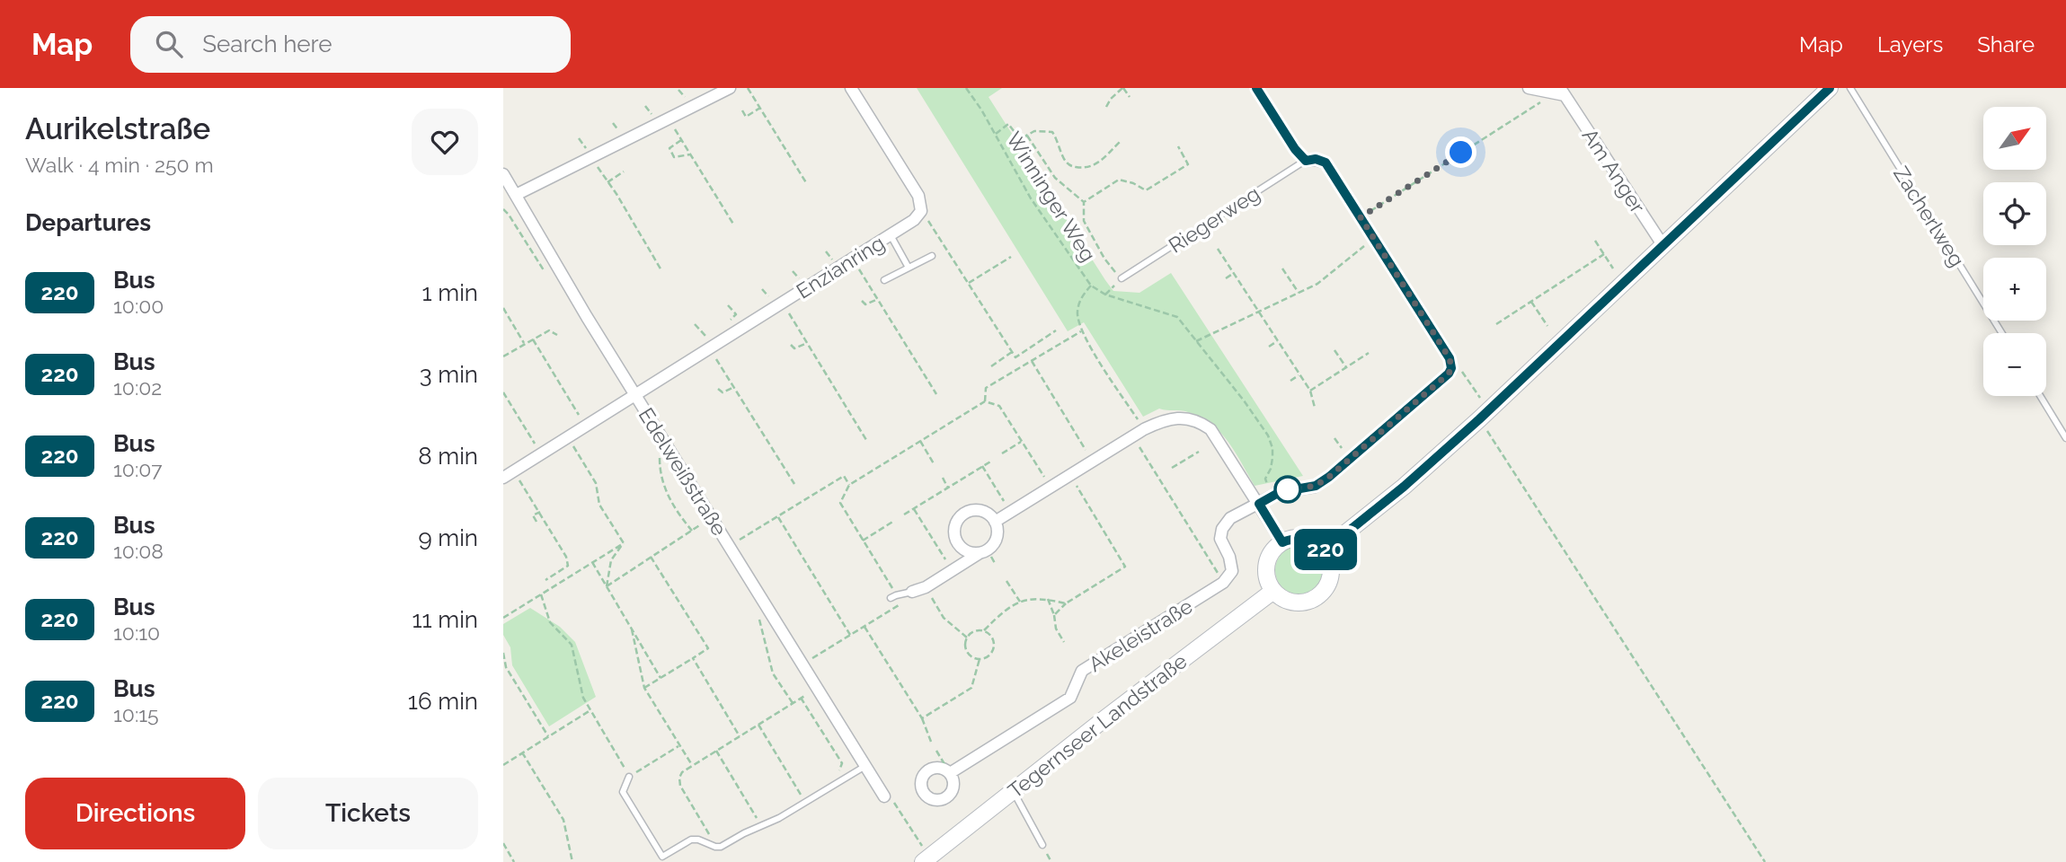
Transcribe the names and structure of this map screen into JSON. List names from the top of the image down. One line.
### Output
{"streets":{"main road":["Tegernseer Landstraße"],"street":["Am Anger","Enzianring","Edelweißstraße","Akeleistraße"],"lane":["Zacherlweg","Riegerweg"],"path":["Winninger Weg"]},"crossings":[["Enzianring","Edelweißstraße"]],"lines":["bus line 220"],"north":"top right","page":{"header":"Map","search":"Search here","nav":["Map","Layers","Share"],"heading":[["Aurikelstraße","Walk · 4 min · 250 m"],"Departures"],"on_map":"220","map_buttons":["+","−"],"list":[{"mark":"220","name":"Bus","note":"10:00","value":"1 min"},{"mark":"220","name":"Bus","note":"10:02","value":"3 min"},{"mark":"220","name":"Bus","note":"10:07","value":"8 min"},{"mark":"220","name":"Bus","note":"10:08","value":"9 min"},{"mark":"220","name":"Bus","note":"10:10","value":"11 min"},{"mark":"220","name":"Bus","note":"10:15","value":"16 min"}],"buttons":["Directions","Tickets"]}}
